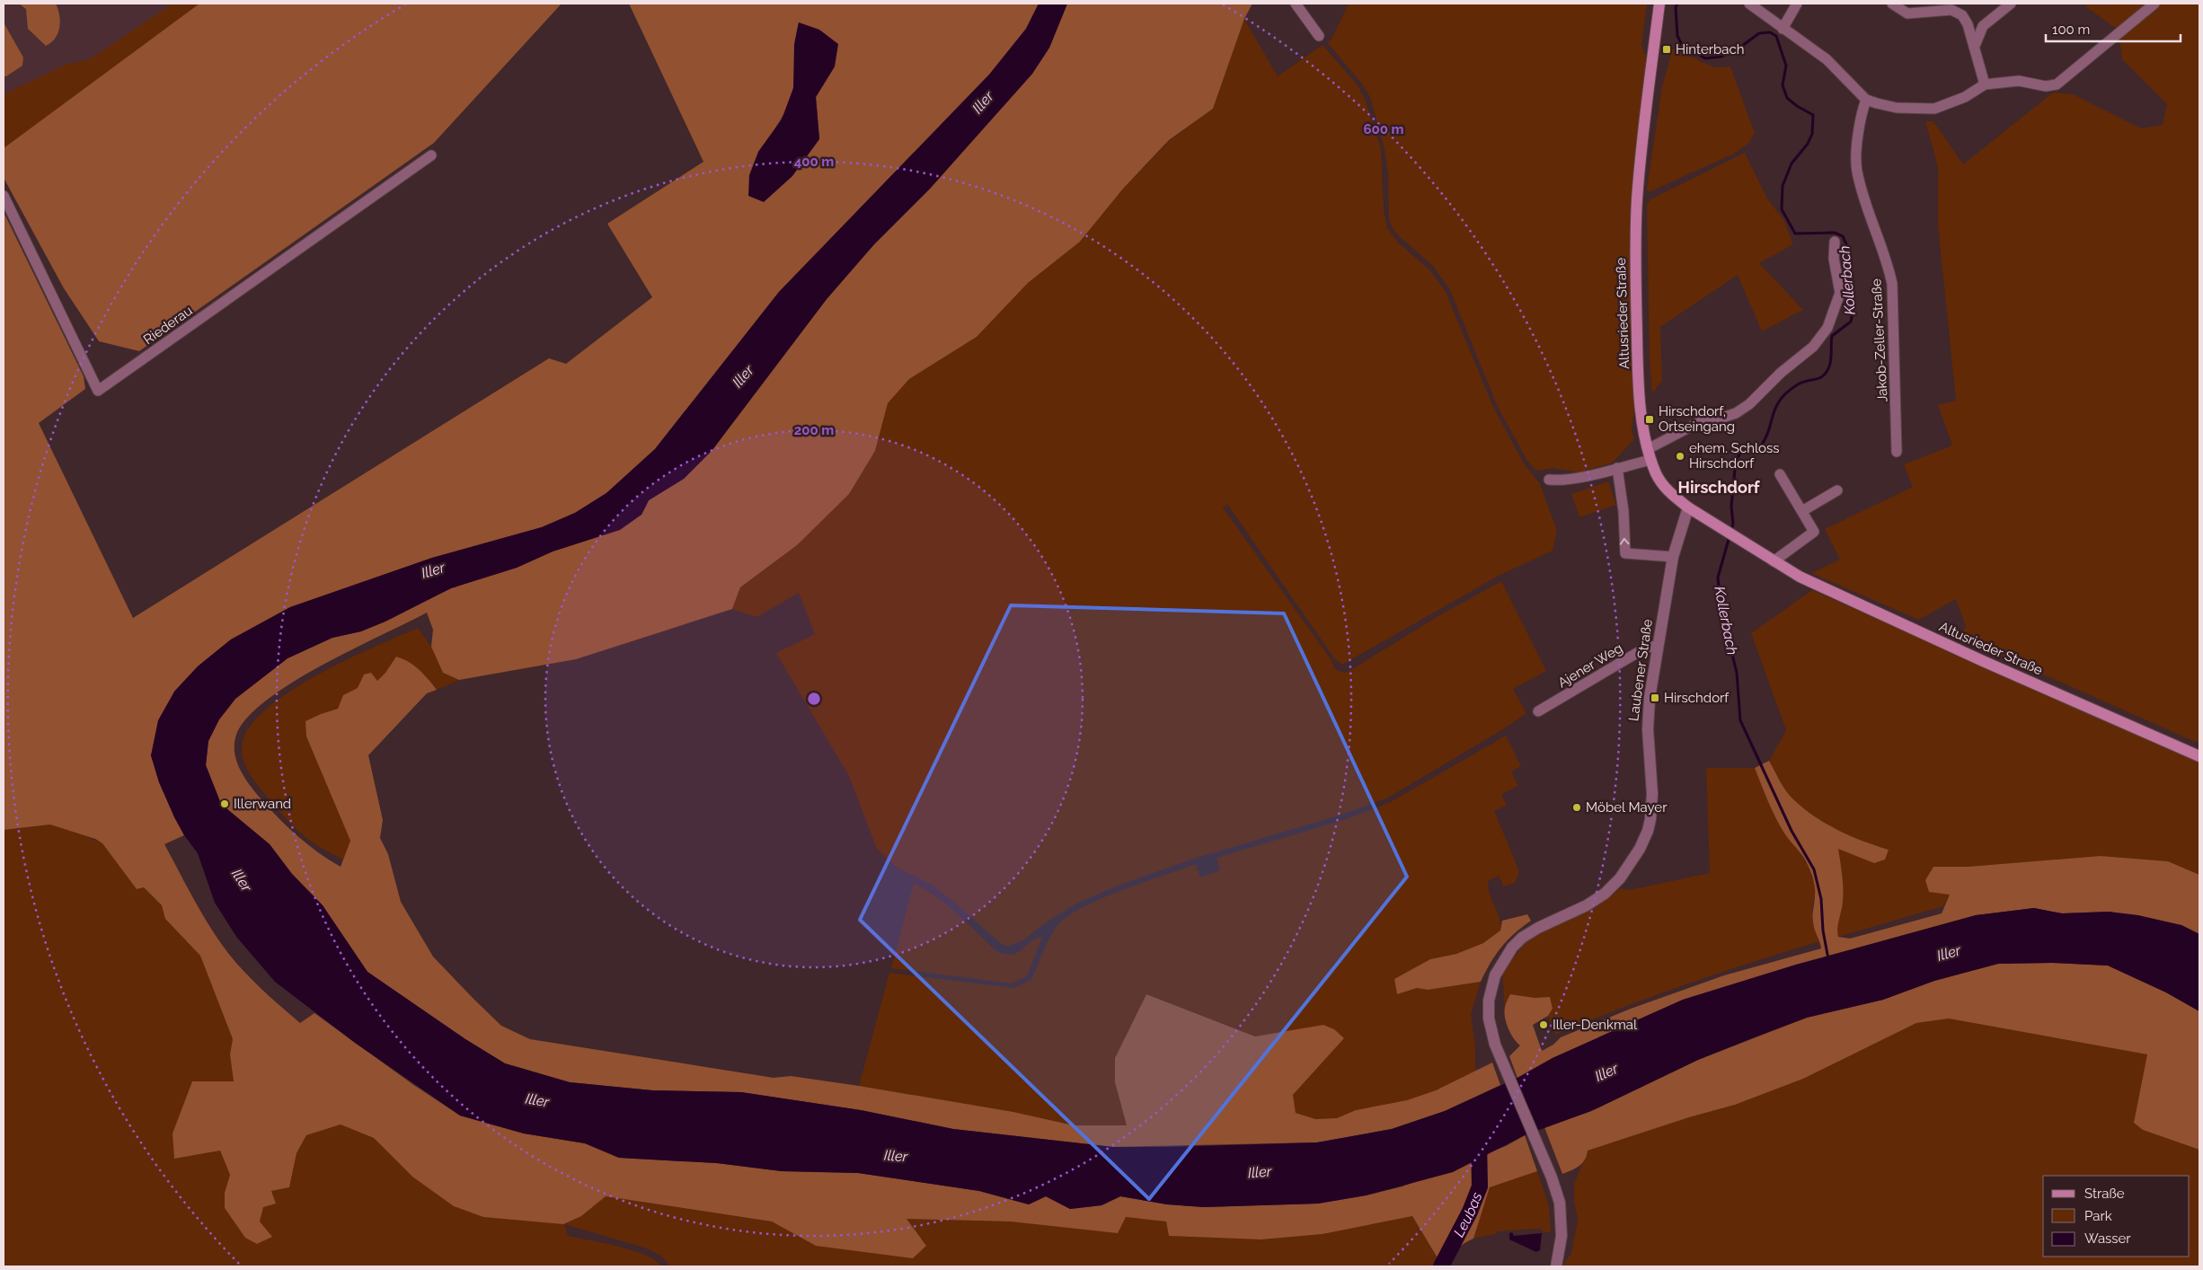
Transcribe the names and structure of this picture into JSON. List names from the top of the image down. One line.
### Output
{"streets":{"main road":["Altusrieder Straße"],"street":["Riederau","Jakob-Zeller-Straße","Ajener Weg","Laubener Straße"]},"crossings":[["Altusrieder Straße","Laubener Straße"],["Ajener Weg","Laubener Straße"]],"districts":["Hirschdorf"],"water":["Iller","Kollerbach","Leubas"],"places":{"transit":["Hinterbach","Hirschdorf, Ortseingang","Hirschdorf"],"other":["ehem. Schloss Hirschdorf","Illerwand","Möbel Mayer","Iller-Denkmal"]},"legend":["Straße","Park","Wasser"],"scale_bar":"100 m","rings":["600 m","400 m","200 m"]}
